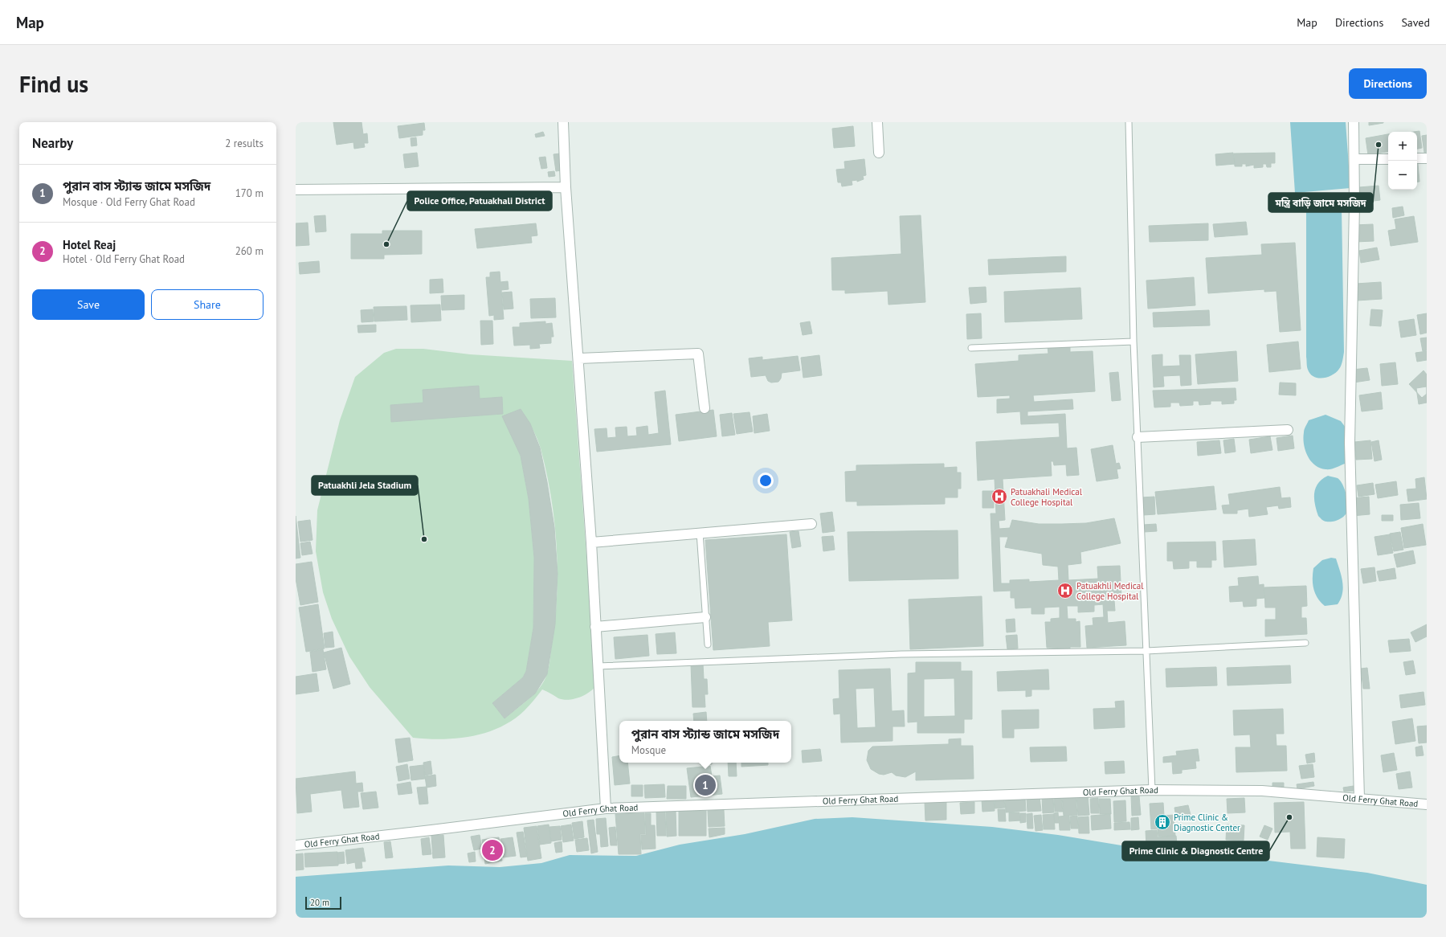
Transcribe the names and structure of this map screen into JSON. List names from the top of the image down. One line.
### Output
{"streets":{"street":["Old Ferry Ghat Road"]},"places":{"other":["মন্ত্রি বাড়ি জামে মসজিদ","Police Office, Patuakhali District","Patuakhli Jela Stadium","Prime Clinic & Diagnostic Centre"],"hospital":["Patuakhali Medical College Hospital","Patuakhli Medical College Hospital"],"building":["Prime Clinic & Diagnostic Center"]},"scale_bar":"20 m","page":{"header":"Map","nav":["Map","Directions","Saved"],"buttons":["Directions",["Save","Share"]],"title":"Find us","heading":["Nearby","2 results"],"map_buttons":["+","−"],"list":[{"mark":"1","name":"পুরান বাস স্ট্যান্ড জামে মসজিদ","note":"Mosque · Old Ferry Ghat Road","value":"170 m"},{"mark":"2","name":"Hotel Reaj","note":"Hotel · Old Ferry Ghat Road","value":"260 m"}],"popup":["পুরান বাস স্ট্যান্ড জামে মসজিদ","Mosque"],"pins":["1","2"],"scale":"20 m"}}
